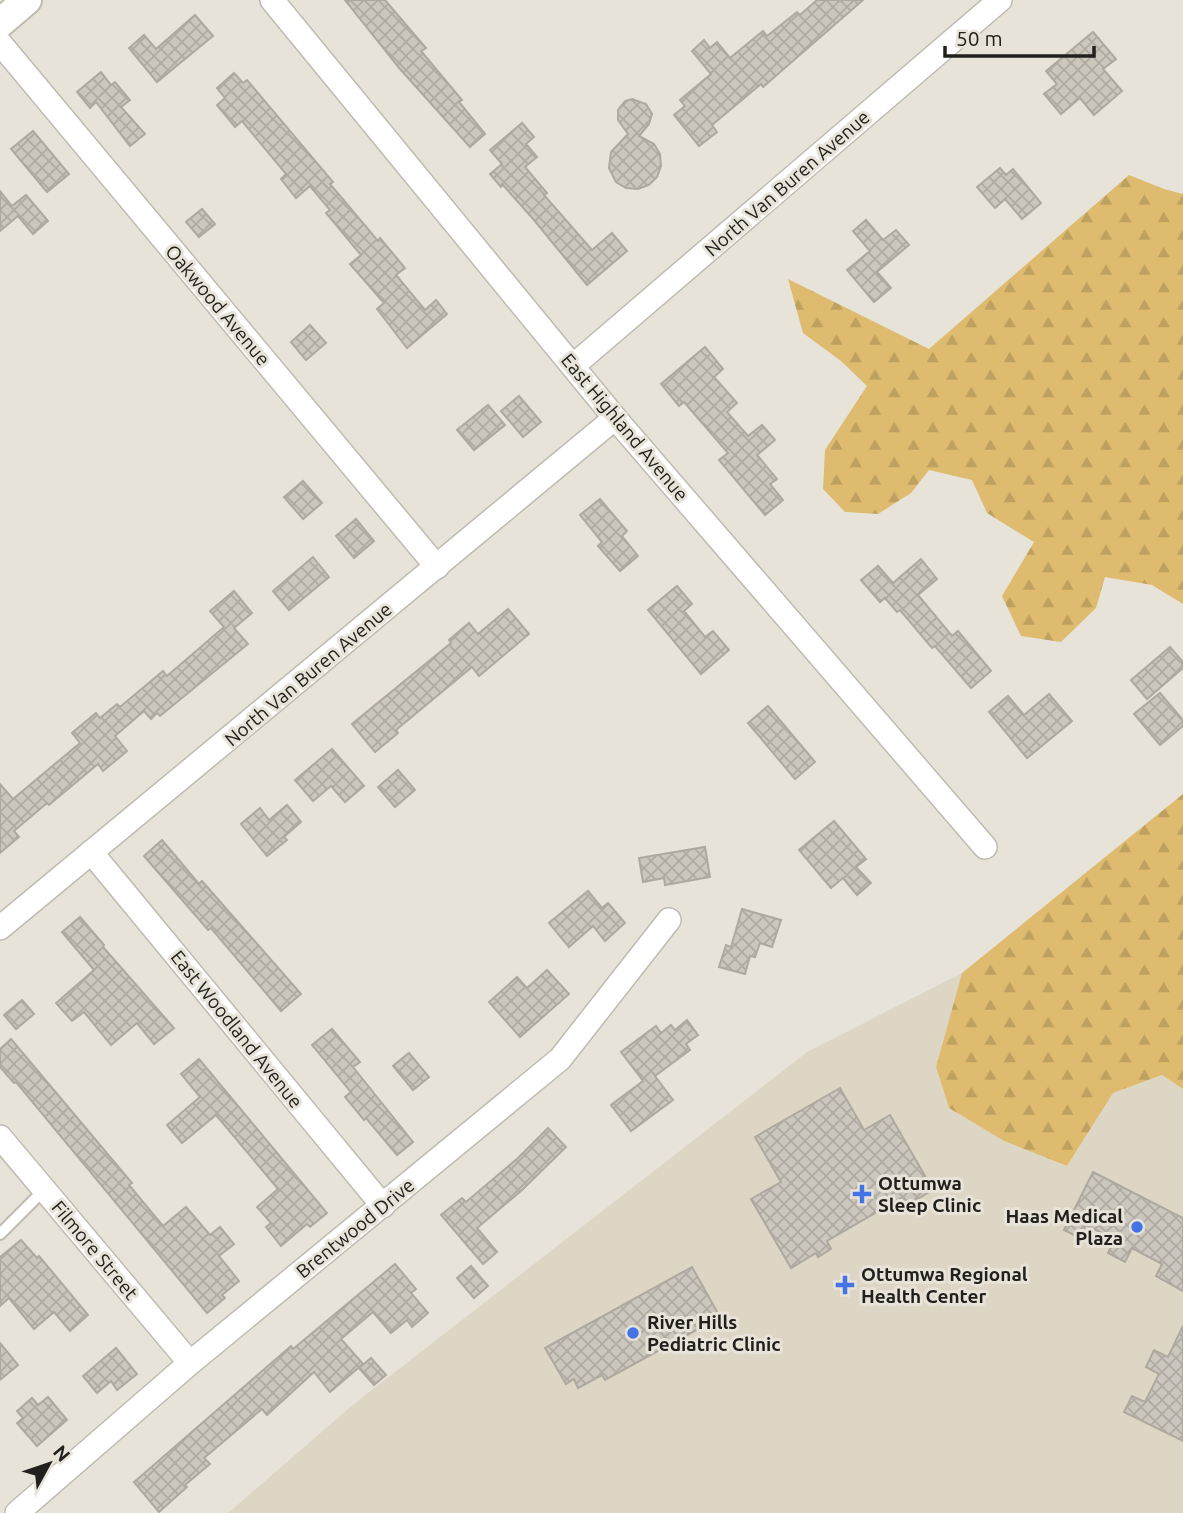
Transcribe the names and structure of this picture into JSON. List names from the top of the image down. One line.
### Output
{"streets":{"street":["North Van Buren Avenue","Oakwood Avenue","East Highland Avenue","East Woodland Avenue","Brentwood Drive","Filmore Street"]},"crossings":[["North Van Buren Avenue","Oakwood Avenue"],["North Van Buren Avenue","East Highland Avenue"],["North Van Buren Avenue","East Woodland Avenue"],["East Woodland Avenue","Brentwood Drive"],["Brentwood Drive","Filmore Street"]],"places":{"health":["Ottumwa Sleep Clinic","Ottumwa Regional Health Center"],"other":["Haas Medical Plaza","River Hills Pediatric Clinic"]},"scale_bar":"50 m","north":"top right"}
